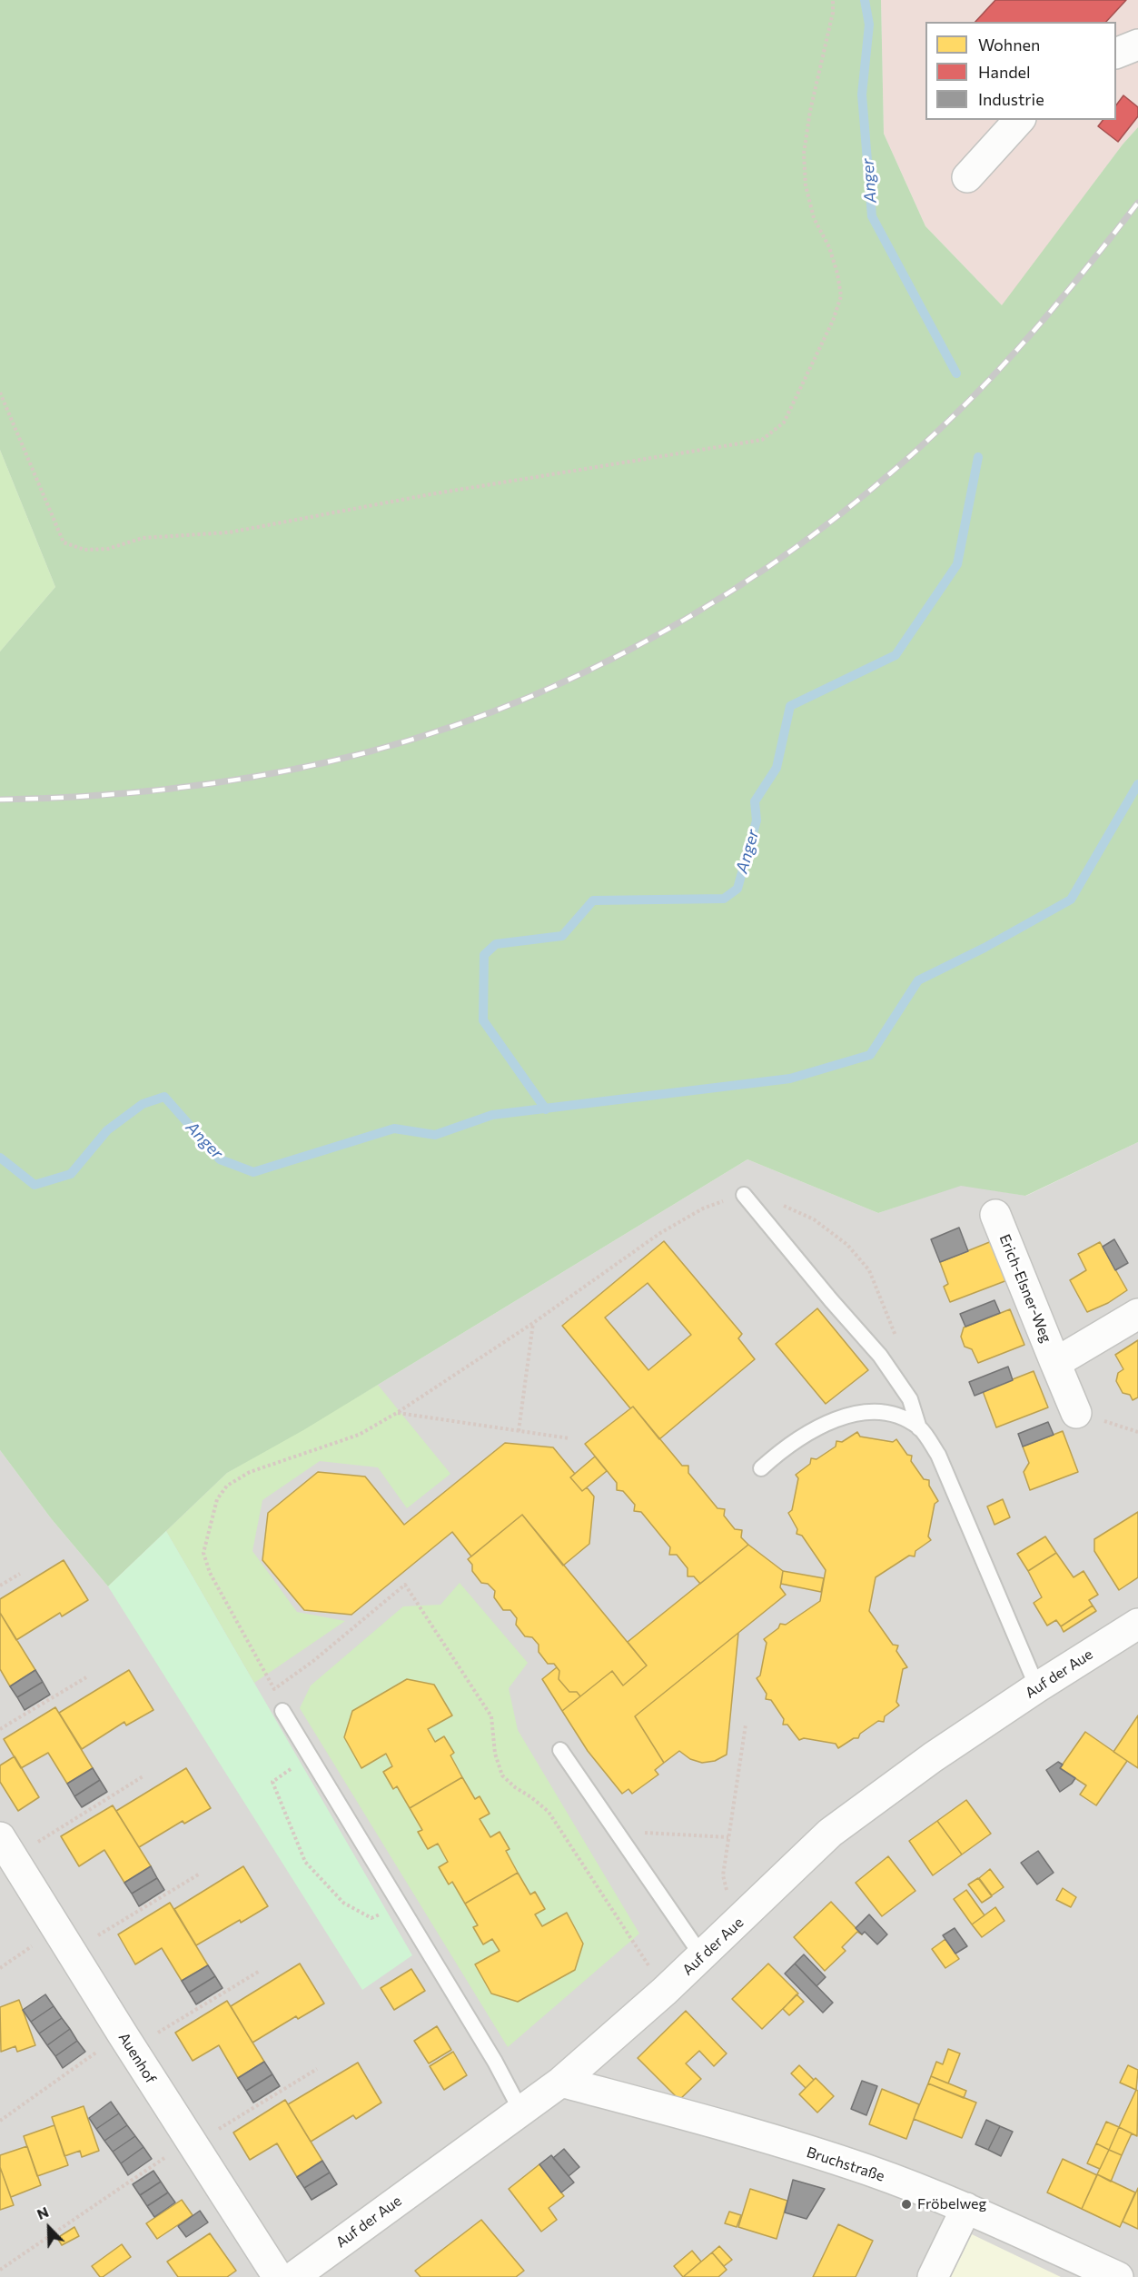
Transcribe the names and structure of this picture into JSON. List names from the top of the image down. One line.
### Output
{"streets":{"street":["Erich-Elsner-Weg","Auf der Aue","Auenhof","Bruchstraße"]},"crossings":[["Auf der Aue","Bruchstraße"]],"water":["Anger"],"places":["Fröbelweg"],"legend":["Wohnen","Handel","Industrie"],"north":"top left"}
